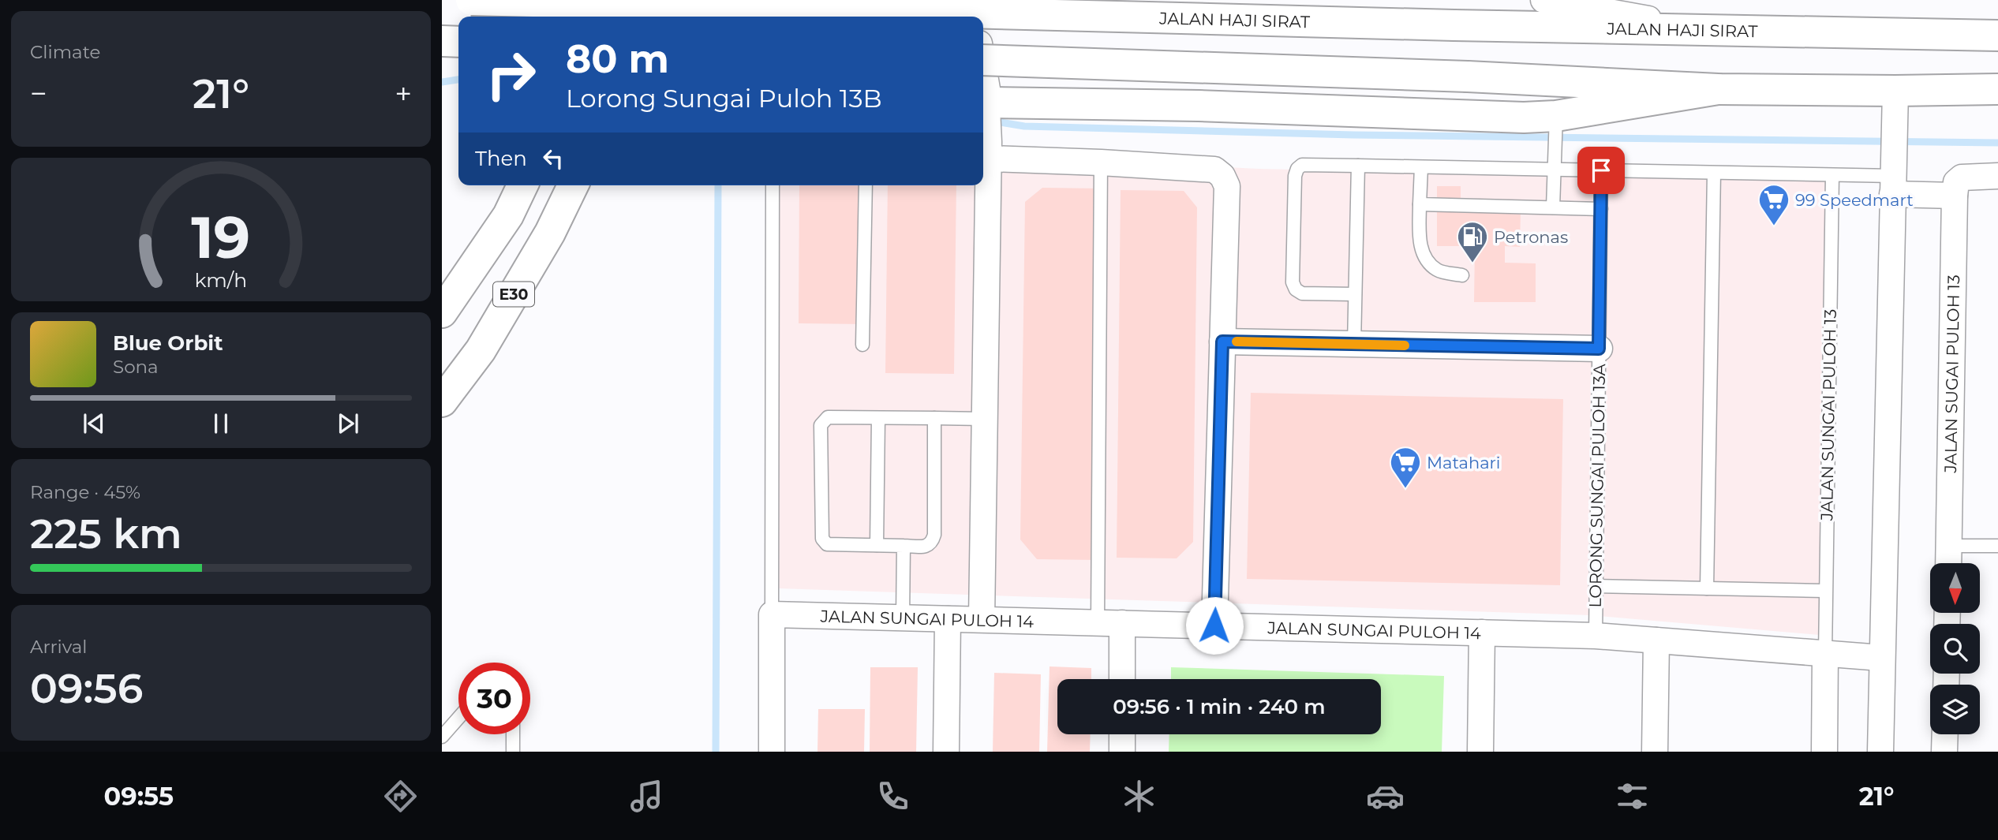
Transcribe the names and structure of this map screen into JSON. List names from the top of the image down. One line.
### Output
{"streets":{"main road":["JALAN HAJI SIRAT","E30"],"street":["JALAN SUGAI PULOH 13","JALAN SUNGAI PULOH 14"],"lane":["JALAN SUNGAI PULOH 13","LORONG SUNGAI PULOH 13A"]},"crossings":[["JALAN SUNGAI PULOH 13","JALAN SUNGAI PULOH 14"],["LORONG SUNGAI PULOH 13A","JALAN SUNGAI PULOH 14"]],"places":{"supermarket":["99 Speedmart","Matahari"],"fuel station":["Petronas"]},"north":"bottom","page":{"tile":["Climate",["Range · 45%","225 km"],["Arrival","09:56"]],"turn":["80 m","Lorong Sungai Puloh 13B"],"heat":["−","21°","+"],"then":"Then","song":["Blue Orbit","Sona"],"limit":"30","trip":"09:56 · 1 min · 240 m","tabs":["09:55","21°"],"gauge":["19","km/h"]}}
